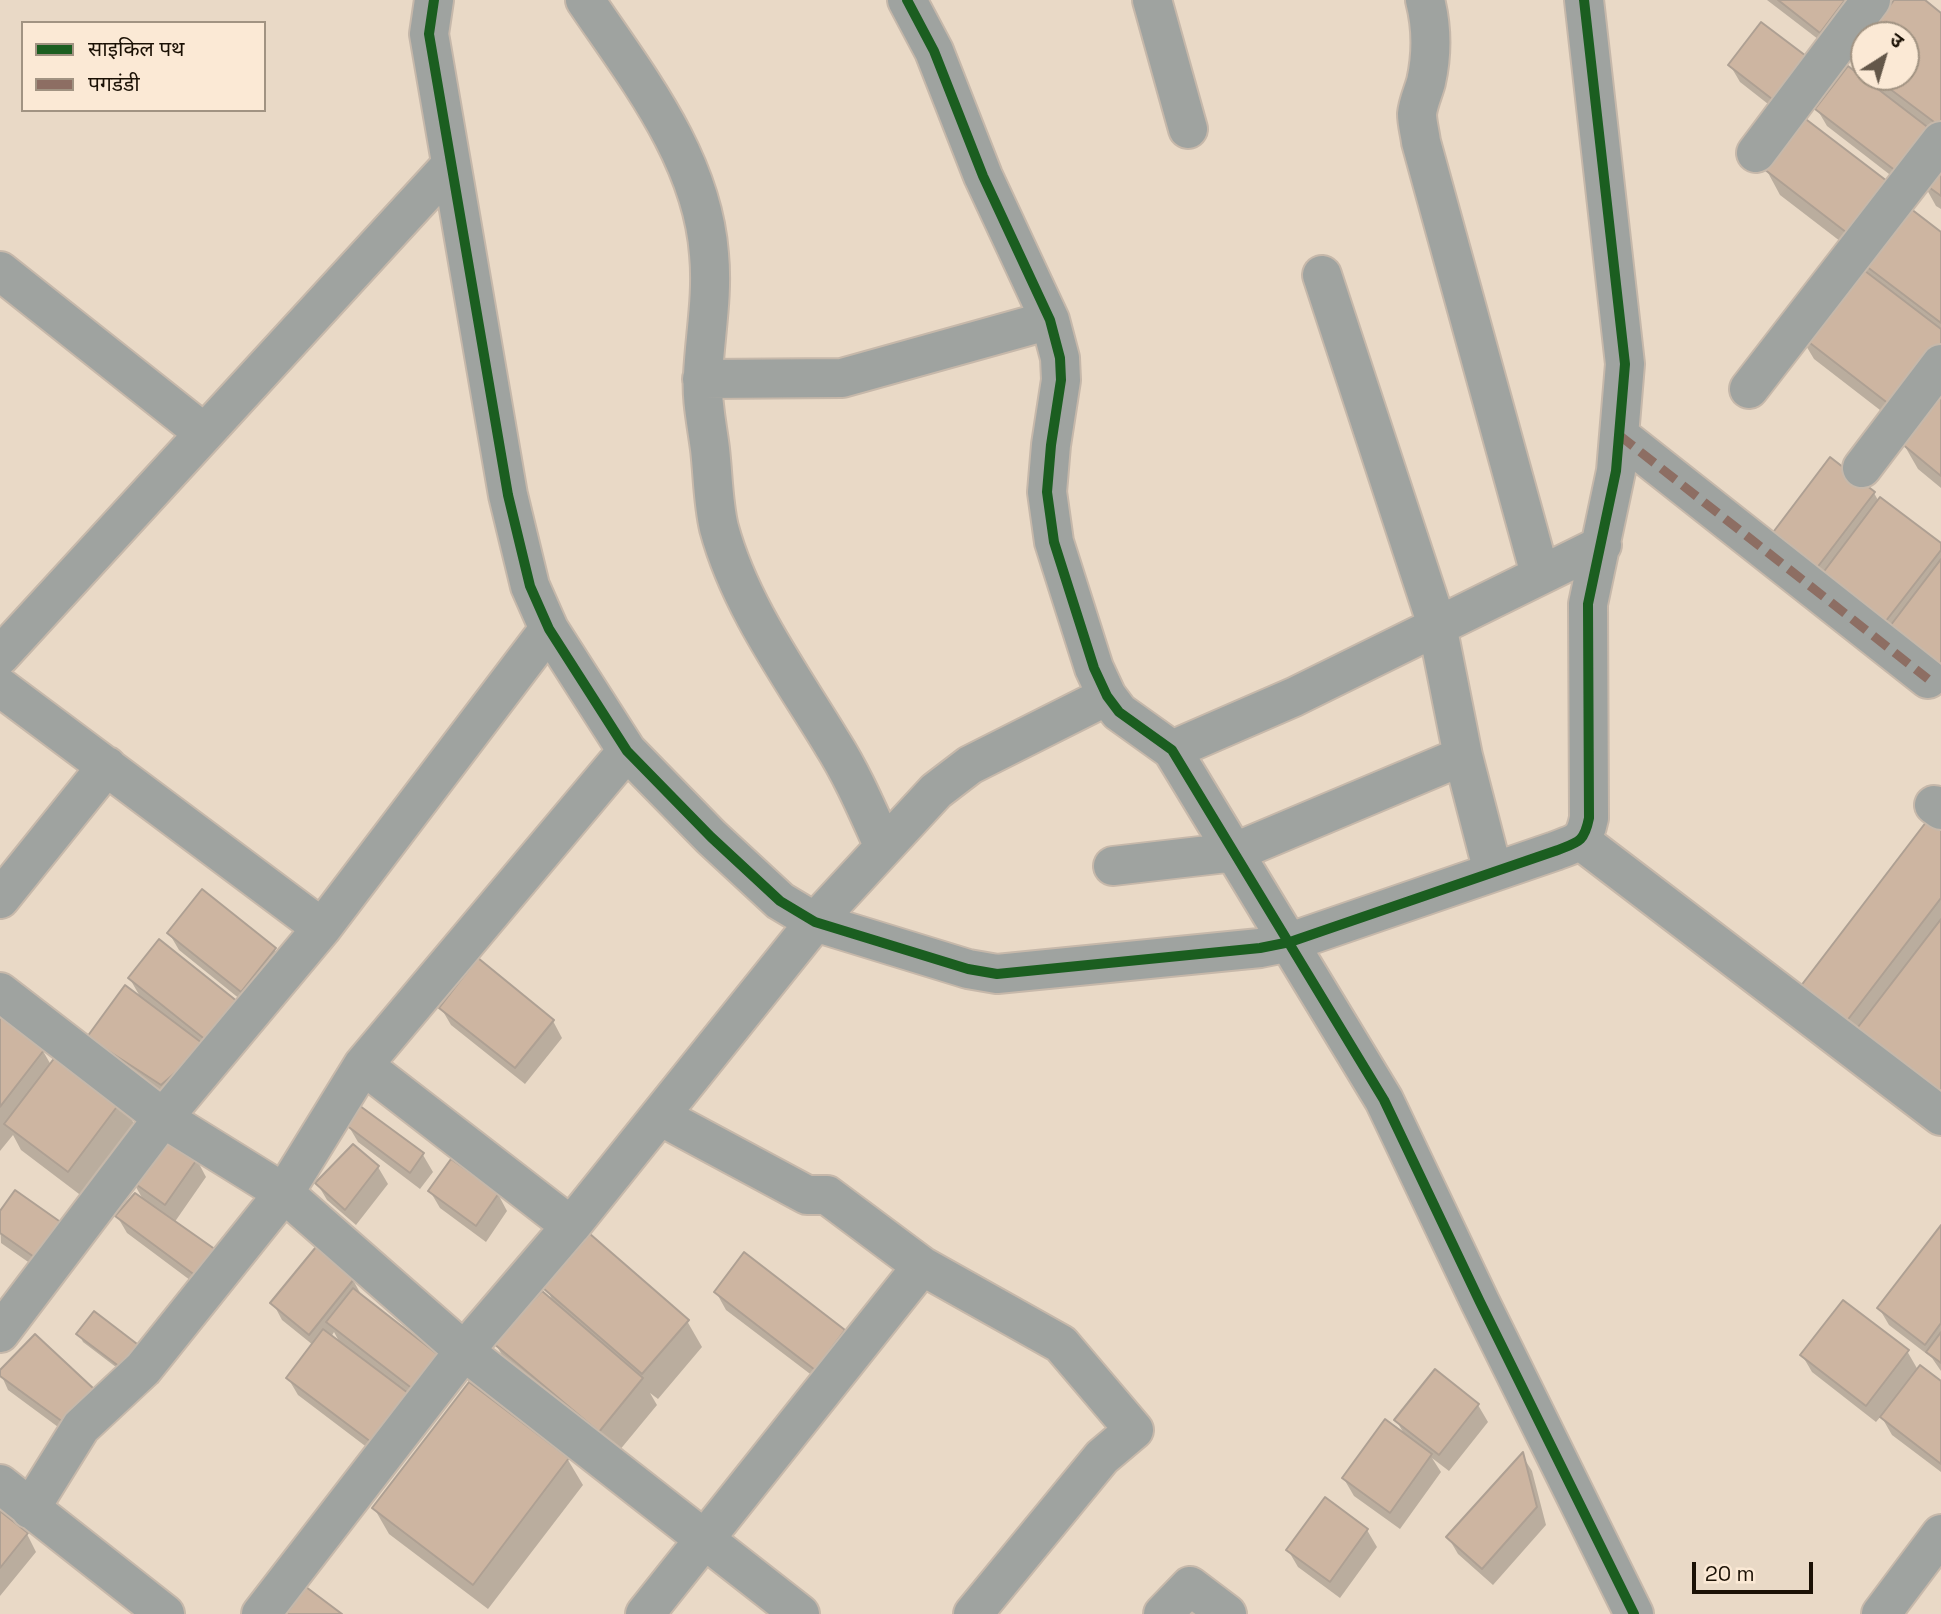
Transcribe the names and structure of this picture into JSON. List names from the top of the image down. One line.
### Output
{"legend":["साइकिल पथ","पगडंडी"],"scale_bar":"20 m","north":"top right"}
